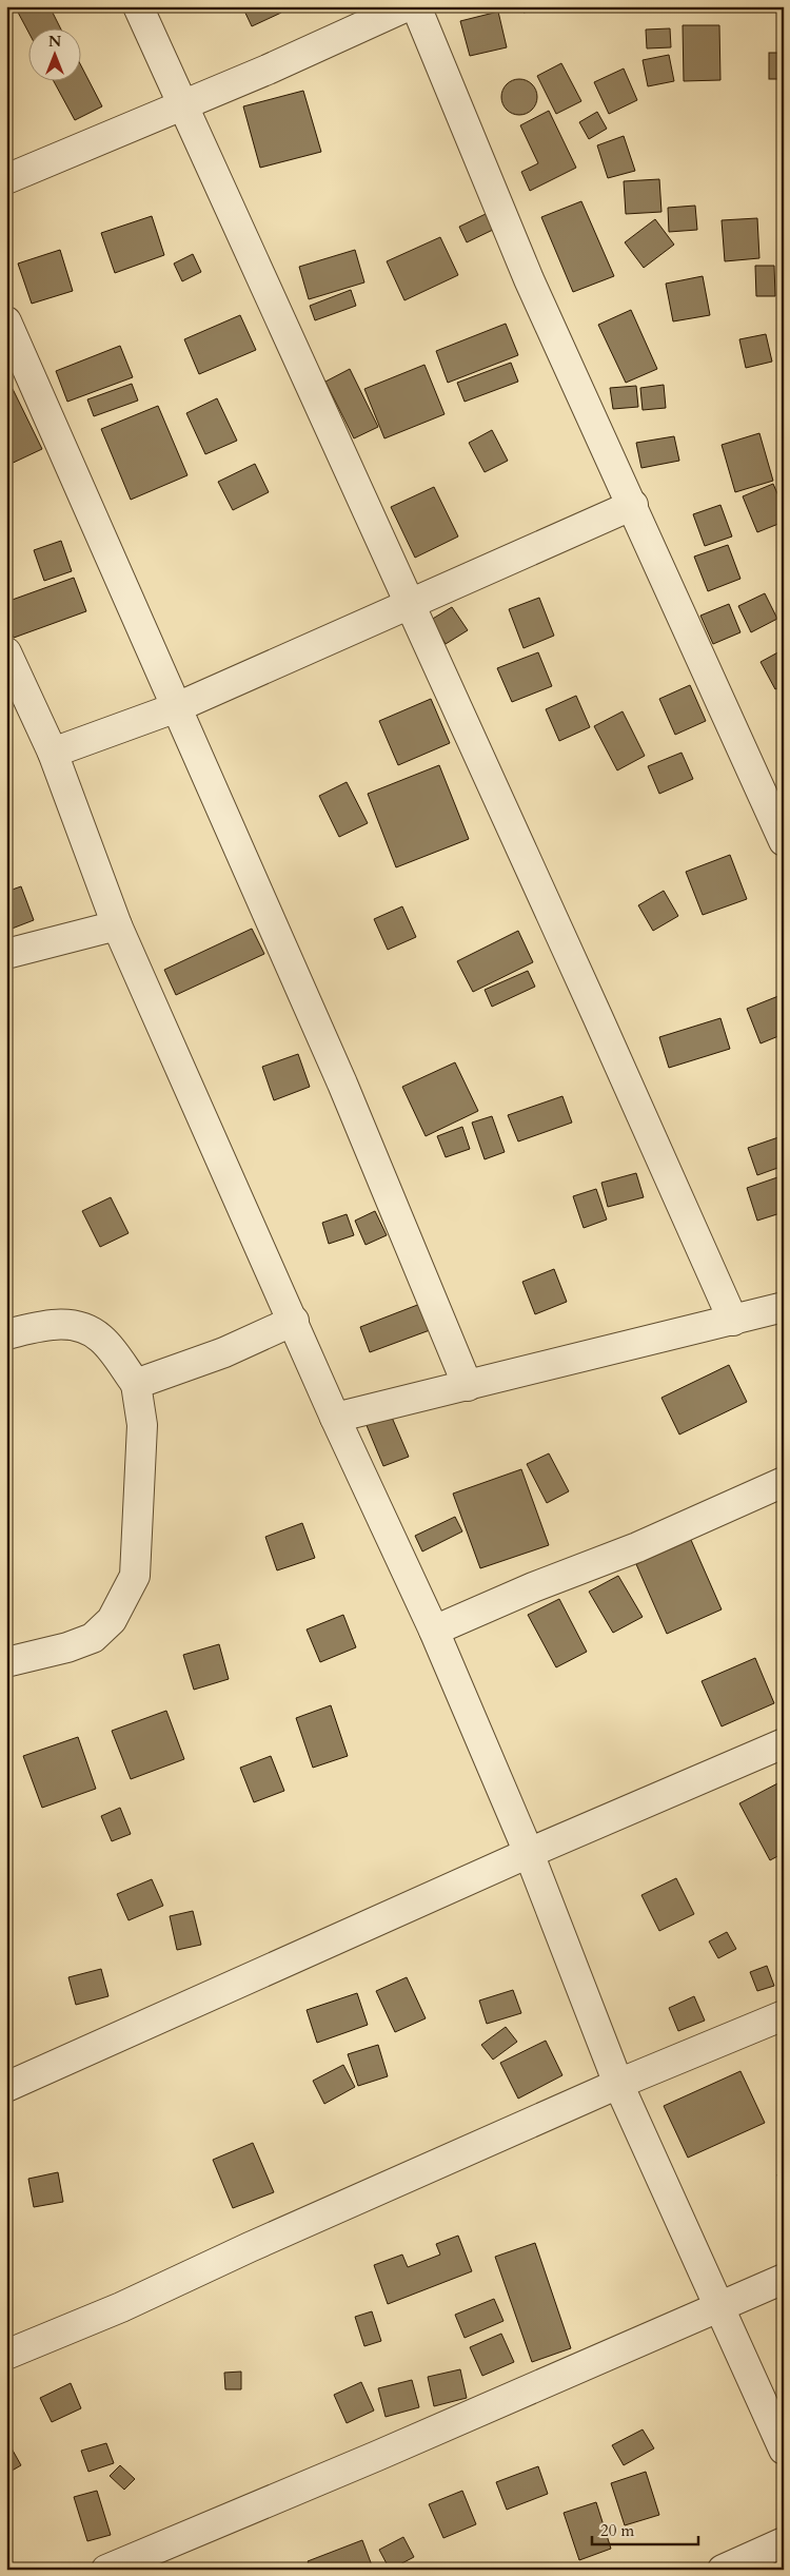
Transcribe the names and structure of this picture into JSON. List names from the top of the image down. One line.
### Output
{"scale_bar":"20 m","north":"top"}
